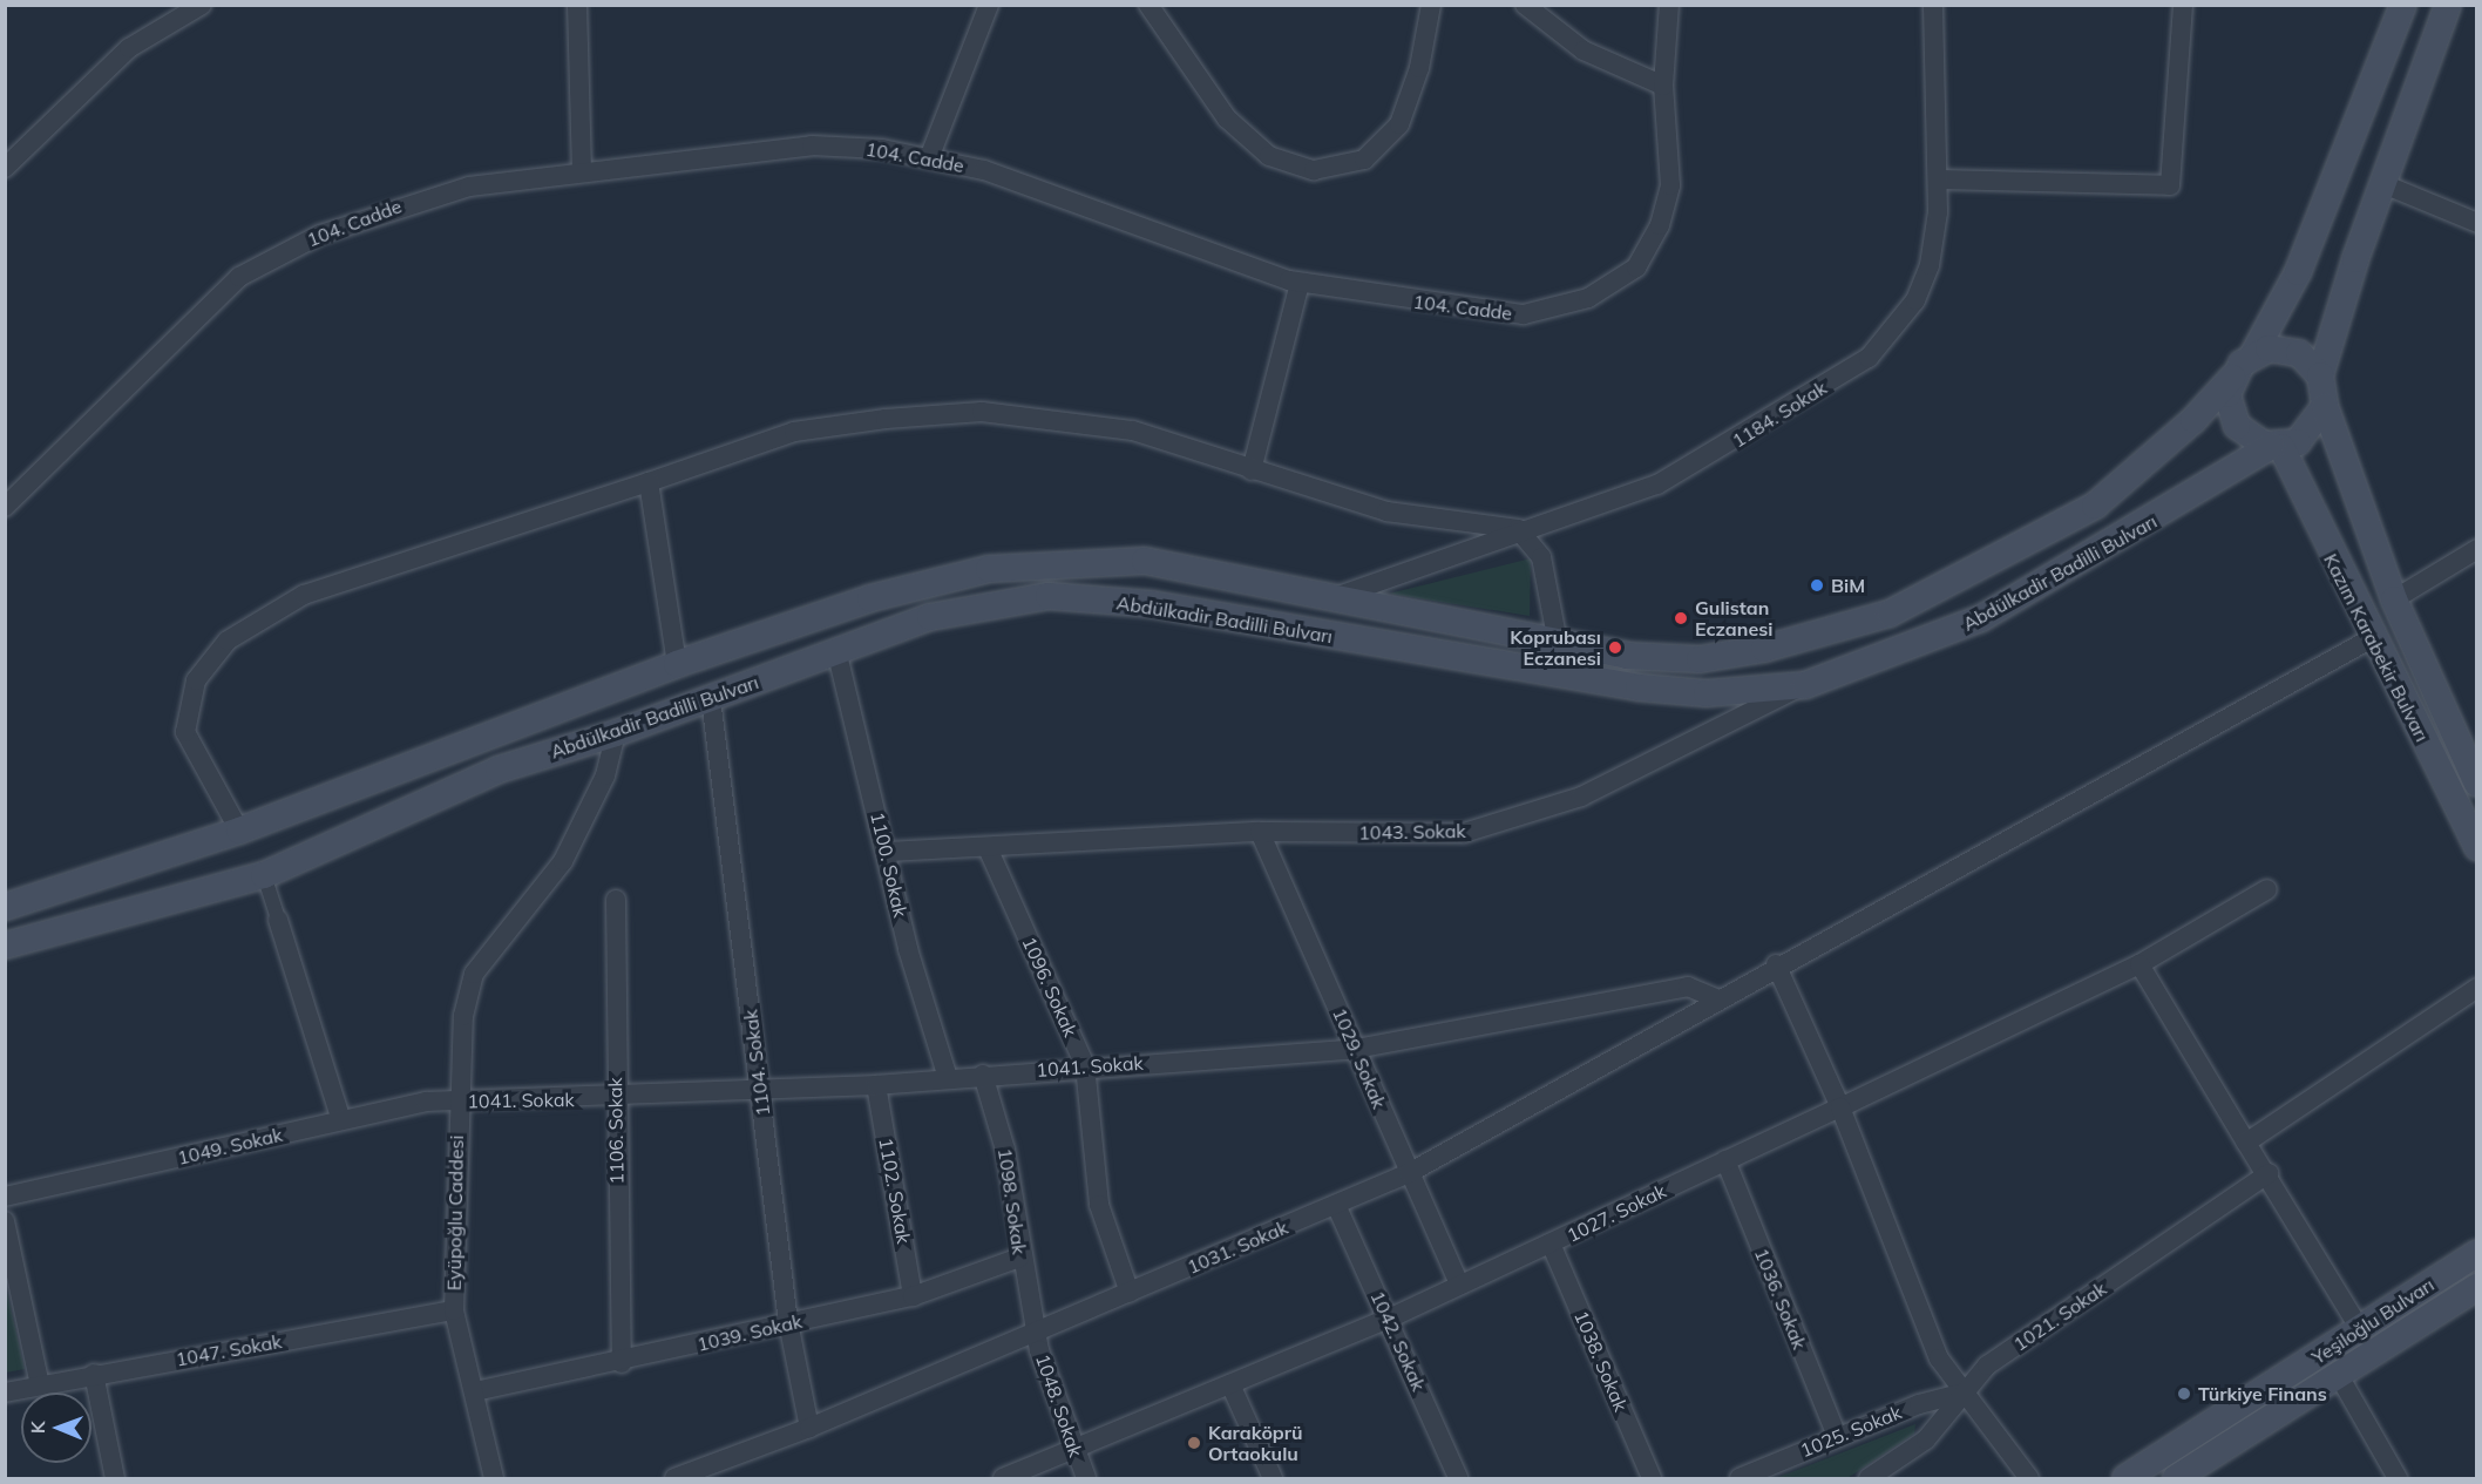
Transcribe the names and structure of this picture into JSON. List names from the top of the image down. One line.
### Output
{"streets":{"main road":["Abdülkadir Badilli Bulvarı","Kazım Karabekir Bulvarı","Yeşiloğlu Bulvarı"],"street":["104. Cadde","1184. Sokak","1043. Sokak","1100. Sokak","1096. Sokak","1029. Sokak","1104. Sokak","1041. Sokak","1106. Sokak","1049. Sokak","1102. Sokak","1098. Sokak","Eyüpoğlu Caddesi","1027. Sokak","1031. Sokak","1036. Sokak","1021. Sokak","1039. Sokak","1042. Sokak","1047. Sokak","1038. Sokak","1048. Sokak","1025. Sokak"]},"crossings":[["1184. Sokak","Abdülkadir Badilli Bulvarı"],["Abdülkadir Badilli Bulvarı","Kazım Karabekir Bulvarı"],["Abdülkadir Badilli Bulvarı","1043. Sokak"],["Abdülkadir Badilli Bulvarı","1100. Sokak"],["Abdülkadir Badilli Bulvarı","1104. Sokak"],["Abdülkadir Badilli Bulvarı","Eyüpoğlu Caddesi"],["Kazım Karabekir Bulvarı","1031. Sokak"],["1043. Sokak","1100. Sokak"],["1043. Sokak","1096. Sokak"],["1043. Sokak","1029. Sokak"],["1100. Sokak","1041. Sokak"],["1096. Sokak","1041. Sokak"],["1096. Sokak","1031. Sokak"],["1029. Sokak","1041. Sokak"],["1029. Sokak","1027. Sokak"],["1029. Sokak","1031. Sokak"],["1104. Sokak","1041. Sokak"],["1104. Sokak","1031. Sokak"],["1104. Sokak","1039. Sokak"],["1041. Sokak","1106. Sokak"],["1041. Sokak","1049. Sokak"],["1041. Sokak","1102. Sokak"],["1041. Sokak","1098. Sokak"],["1041. Sokak","Eyüpoğlu Caddesi"],["1041. Sokak","1031. Sokak"],["1106. Sokak","1039. Sokak"],["1049. Sokak","Eyüpoğlu Caddesi"],["1102. Sokak","1039. Sokak"],["1098. Sokak","1031. Sokak"],["1098. Sokak","1039. Sokak"],["1098. Sokak","1048. Sokak"],["Eyüpoğlu Caddesi","1039. Sokak"],["Eyüpoğlu Caddesi","1047. Sokak"],["1027. Sokak","1036. Sokak"],["1027. Sokak","1042. Sokak"],["1027. Sokak","1038. Sokak"],["1027. Sokak","1048. Sokak"],["1031. Sokak","1042. Sokak"],["1031. Sokak","1048. Sokak"],["1036. Sokak","1025. Sokak"],["1021. Sokak","1025. Sokak"]],"places":["BiM","Gulistan Eczanesi","Koprubası Eczanesi","Türkiye Finans","Karaköprü Ortaokulu"],"north":"left"}
